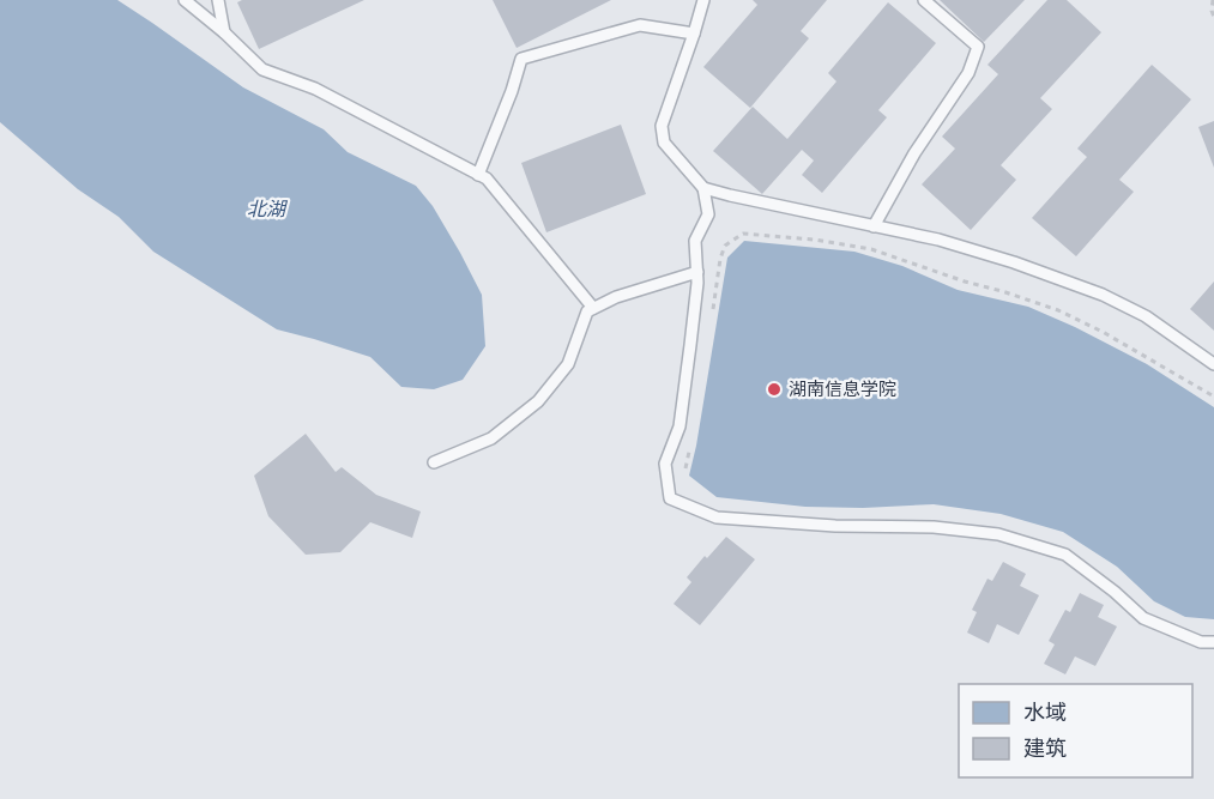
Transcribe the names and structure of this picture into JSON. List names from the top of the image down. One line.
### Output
{"water":["北湖"],"places":["湖南信息学院"],"legend":["水域","建筑"]}
